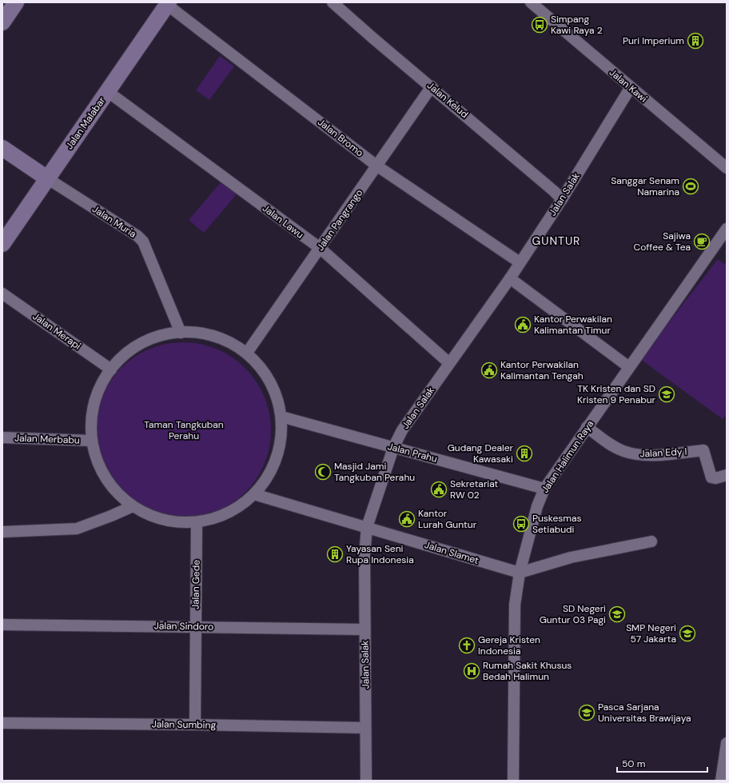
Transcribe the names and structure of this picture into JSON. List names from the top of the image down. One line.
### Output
{"streets":{"street":["Jalan Kawi","Jalan Kelud","Jalan Malabar","Jalan Bromo","Jalan Salak","Jalan Pangrango","Jalan Muria","Jalan Lawu","Jalan Merapi","Jalan Merbabu","Jalan Prahu","Jalan Edy I","Jalan Halimun Raya","Jalan Slamet","Jalan Gede","Jalan Sindoro","Jalan Sumbing"]},"crossings":[["Jalan Kawi","Jalan Salak"],["Jalan Kelud","Jalan Salak"],["Jalan Kelud","Jalan Pangrango"],["Jalan Malabar","Jalan Bromo"],["Jalan Malabar","Jalan Muria"],["Jalan Malabar","Jalan Lawu"],["Jalan Bromo","Jalan Salak"],["Jalan Bromo","Jalan Pangrango"],["Jalan Salak","Jalan Lawu"],["Jalan Salak","Jalan Prahu"],["Jalan Salak","Jalan Slamet"],["Jalan Salak","Jalan Sindoro"],["Jalan Salak","Jalan Sumbing"],["Jalan Pangrango","Jalan Lawu"],["Jalan Prahu","Jalan Halimun Raya"],["Jalan Edy I","Jalan Halimun Raya"],["Jalan Halimun Raya","Jalan Slamet"],["Jalan Gede","Jalan Sindoro"],["Jalan Gede","Jalan Sumbing"]],"districts":["GUNTUR"],"parks":["Taman Tangkuban Perahu"],"places":{"bus stop":["Simpang Kawi Raya 2","Puskesmas Setiabudi"],"building":["Puri Imperium","Gudang Dealer Kawasaki","Yayasan Seni Rupa Indonesia"],"sports":["Sanggar Senam Namarina"],"cafe":["Sajiwa Coffee & Tea"],"public building":["Kantor Perwakilan Kalimantan Timur","Kantor Perwakilan Kalimantan Tengah","Sekretariat RW 02","Kantor Lurah Guntur"],"school or university":["TK Kristen dan SD Kristen 9 Penabur","SD Negeri Guntur 03 Pagi","SMP Negeri 57 Jakarta","Pasca Sarjana Universitas Brawijaya"],"mosque":["Masjid Jami Tangkuban Perahu"],"church":["Gereja Kristen Indonesia"],"hospital":["Rumah Sakit Khusus Bedah Halimun"]},"scale_bar":"50 m"}
